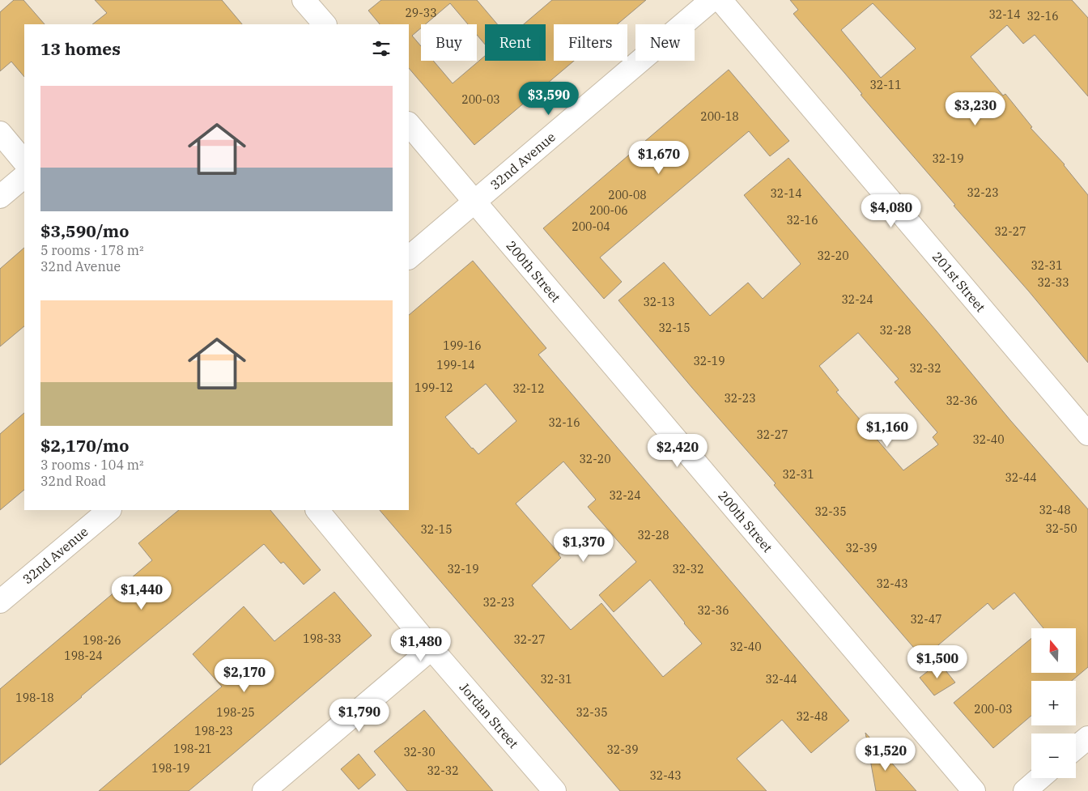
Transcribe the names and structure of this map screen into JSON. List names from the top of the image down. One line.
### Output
{"streets":{"street":["32nd Avenue","200th Street","201st Street","Jordan Street"]},"crossings":[["32nd Avenue","200th Street"]],"house_numbers":["29-33","32-14","32-16","32-11","200-03","200-18","32-19","32-23","32-14","200-08","200-06","32-16","200-04","32-27","32-20","32-31","32-33","32-24","32-13","32-15","32-28","199-16","32-19","199-14","32-32","199-12","32-12","32-23","32-36","32-16","32-27","32-40","32-20","32-31","32-44","32-24","32-48","32-35","32-50","32-15","32-28","32-39","32-19","32-32","32-43","32-23","32-36","32-47","198-33","32-27","198-26","32-40","198-24","32-31","32-44","198-18","200-03","198-25","32-35","32-48","198-23","198-21","32-39","32-30","198-19","32-32","32-43"],"north":"top","page":{"chip":["Buy","Rent","Filters","New"],"heading":"13 homes","list":[{"name":"$3,590/mo","note":"5 rooms · 178 m² · 32nd Avenue"},{"name":"$2,170/mo","note":"3 rooms · 104 m² · 32nd Road"}],"price":["$3,590","$3,230","$1,670","$4,080","$1,160","$2,420","$1,370","$1,440","$1,480","$1,500","$2,170","$1,790","$1,520"],"map_buttons":["+","−"]}}
